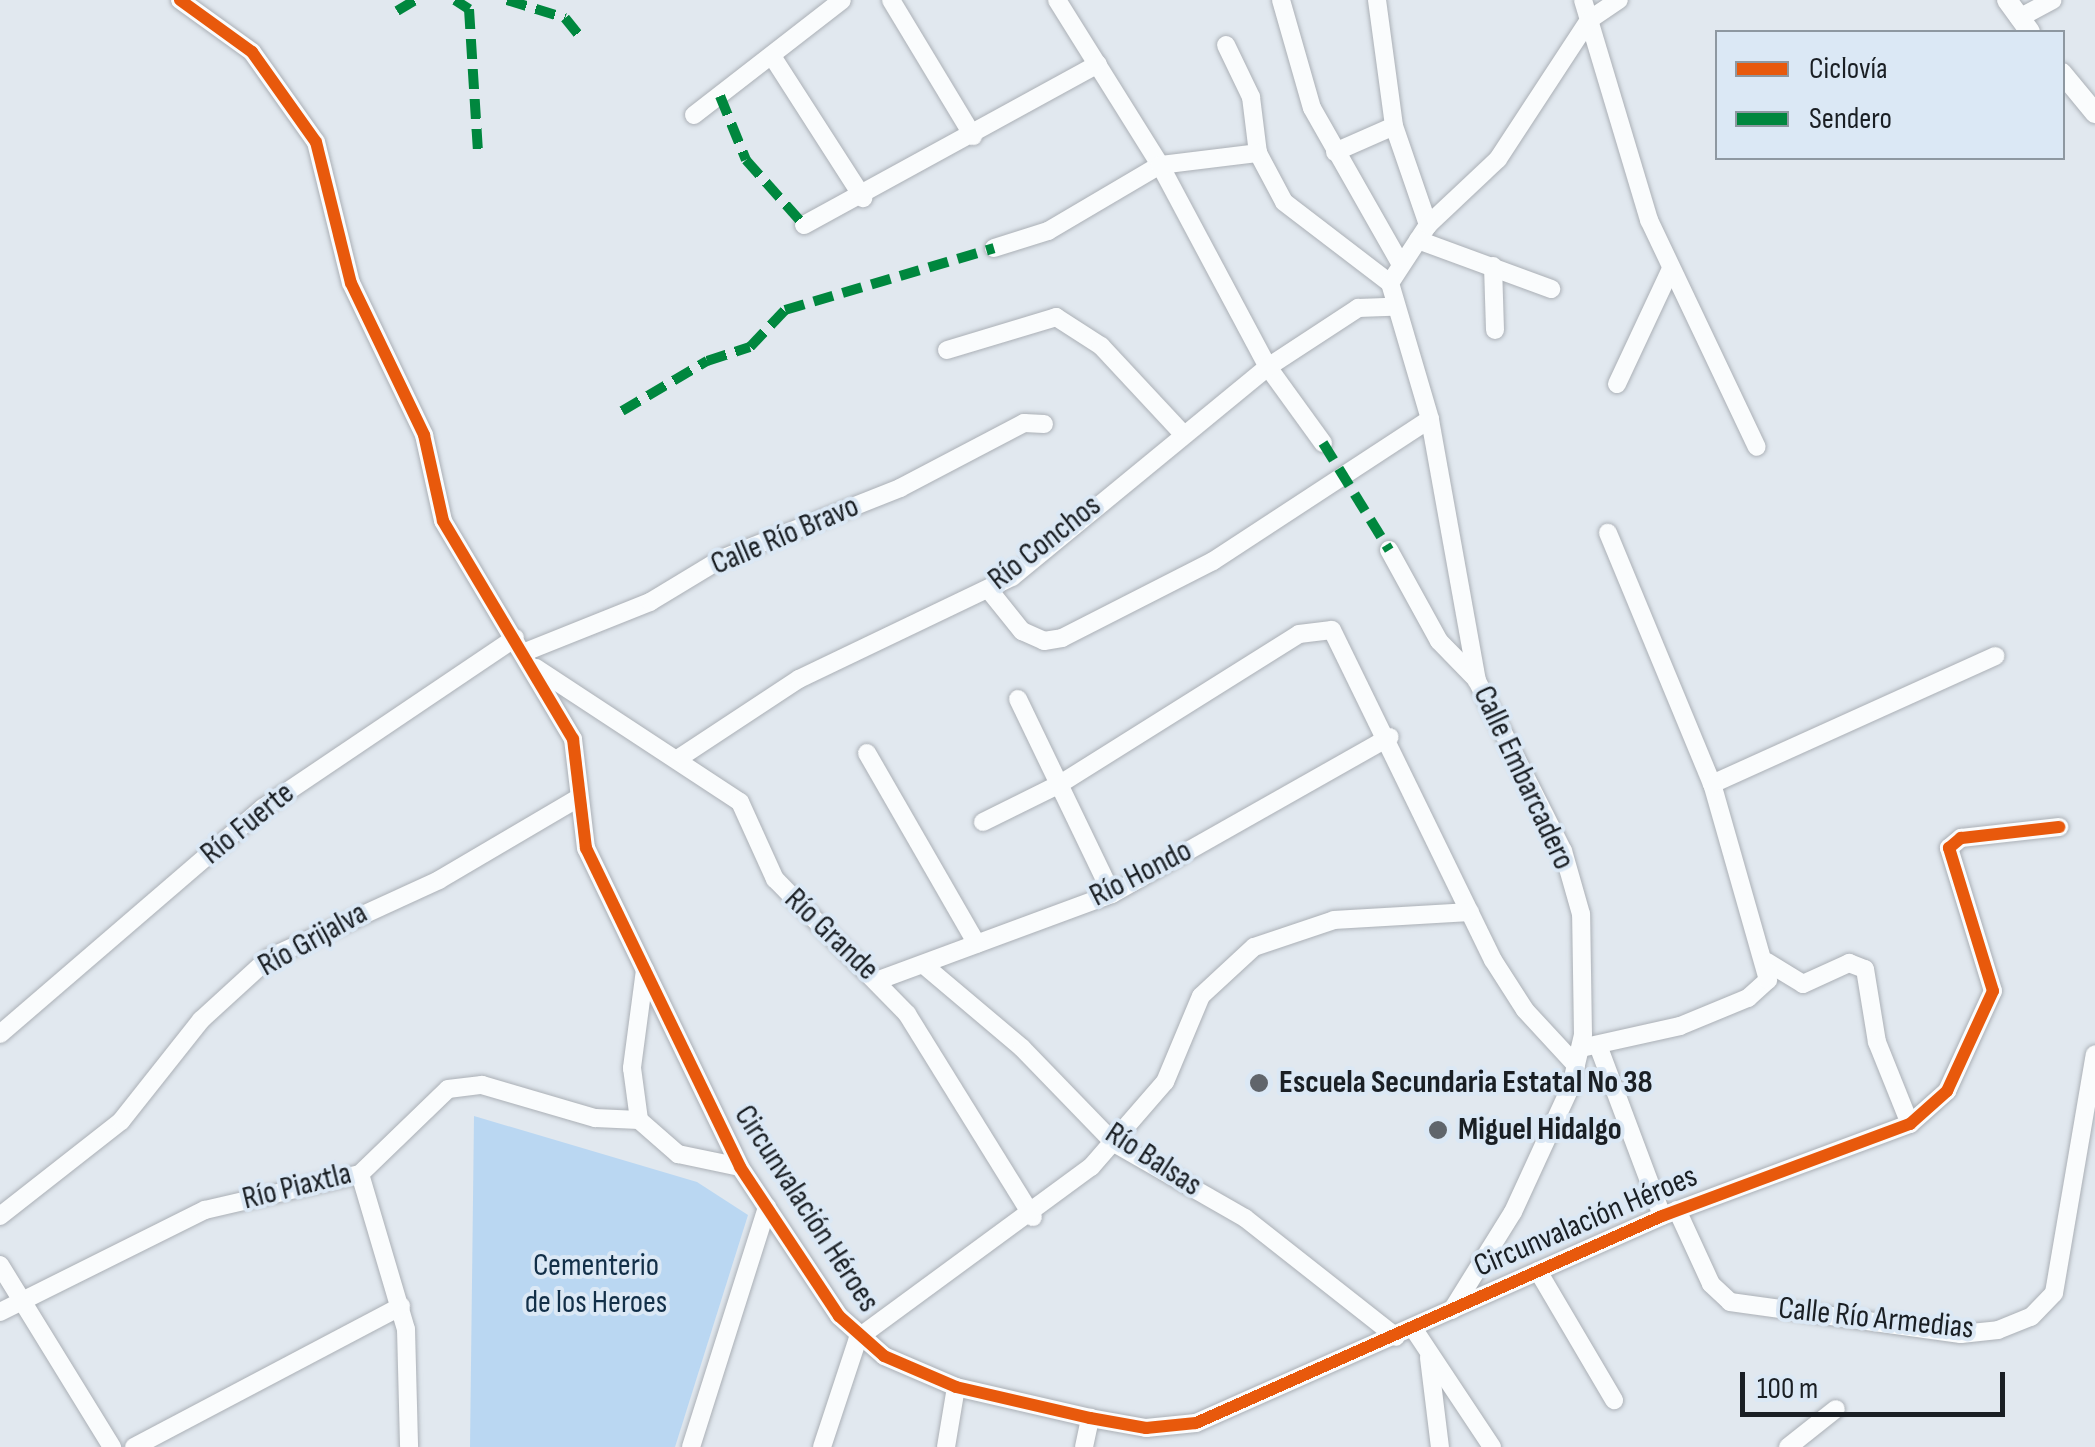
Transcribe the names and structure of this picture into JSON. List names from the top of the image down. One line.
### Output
{"streets":{"street":["Calle Río Bravo","Río Conchos","Calle Embarcadero","Río Fuerte","Río Hondo","Río Grande","Río Grijalva","Río Balsas","Río Piaxtla","Circunvalación Héroes","Calle Río Armedias"]},"crossings":[["Calle Río Bravo","Río Fuerte"],["Calle Río Bravo","Río Grande"],["Calle Río Bravo","Circunvalación Héroes"],["Río Conchos","Calle Embarcadero"],["Río Conchos","Río Grande"],["Calle Embarcadero","Circunvalación Héroes"],["Calle Embarcadero","Calle Río Armedias"],["Río Fuerte","Río Grande"],["Río Fuerte","Circunvalación Héroes"],["Río Hondo","Río Grande"],["Río Hondo","Río Balsas"],["Río Grande","Circunvalación Héroes"],["Río Grijalva","Circunvalación Héroes"],["Río Balsas","Circunvalación Héroes"],["Circunvalación Héroes","Calle Río Armedias"]],"parks":["Cementerio de los Heroes"],"places":["Escuela Secundaria Estatal No 38","Miguel Hidalgo"],"legend":["Ciclovía","Sendero"],"scale_bar":"100 m"}
